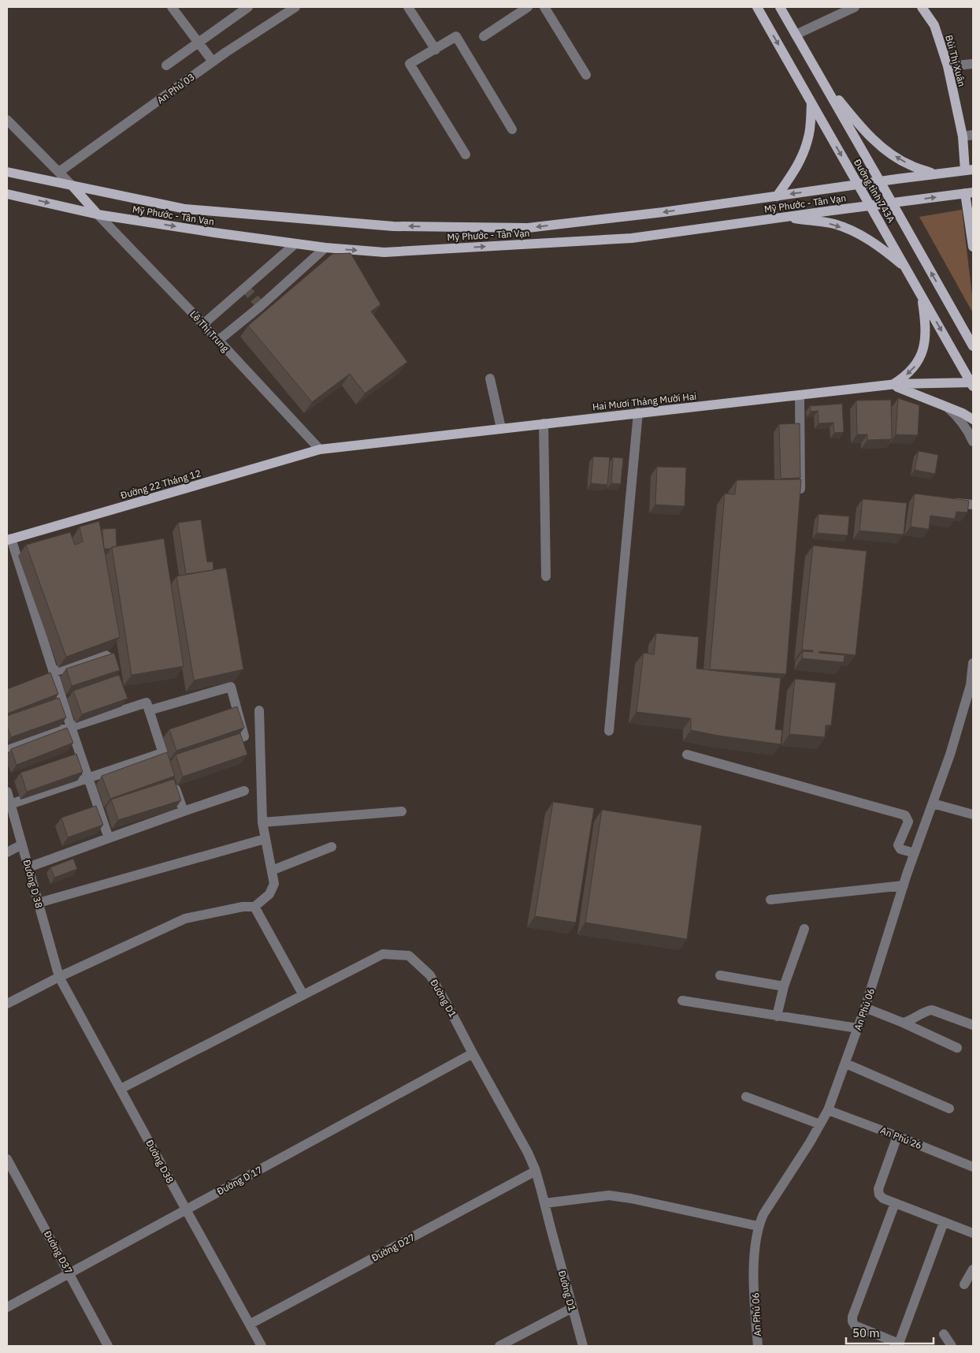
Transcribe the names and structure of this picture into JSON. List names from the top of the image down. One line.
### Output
{"streets":{"main road":["Bùi Thị Xuân","Đường tỉnh 743A","Mỹ Phước - Tân Vạn","Hai Mươi Tháng Mười Hai","Đường 22 Tháng 12"],"street":["An Phú 03","Lê Thị Trung","Đường D 38","Đường D1","An Phú 06","An Phú 26","Đường D38","Đường D 17","Đường D27","Đường D37"]},"crossings":[["Bùi Thị Xuân","Mỹ Phước - Tân Vạn"],["Đường tỉnh 743A","Mỹ Phước - Tân Vạn"],["Đường tỉnh 743A","Hai Mươi Tháng Mười Hai"],["Mỹ Phước - Tân Vạn","Lê Thị Trung"],["Lê Thị Trung","Hai Mươi Tháng Mười Hai"],["Lê Thị Trung","Đường 22 Tháng 12"],["Hai Mươi Tháng Mười Hai","Đường 22 Tháng 12"],["Đường D 38","Đường D38"],["Đường D1","Đường D38"],["Đường D1","Đường D 17"],["Đường D1","Đường D27"],["An Phú 06","An Phú 26"],["Đường D38","Đường D 17"],["Đường D38","Đường D27"],["Đường D 17","Đường D37"]],"scale_bar":"50 m"}
